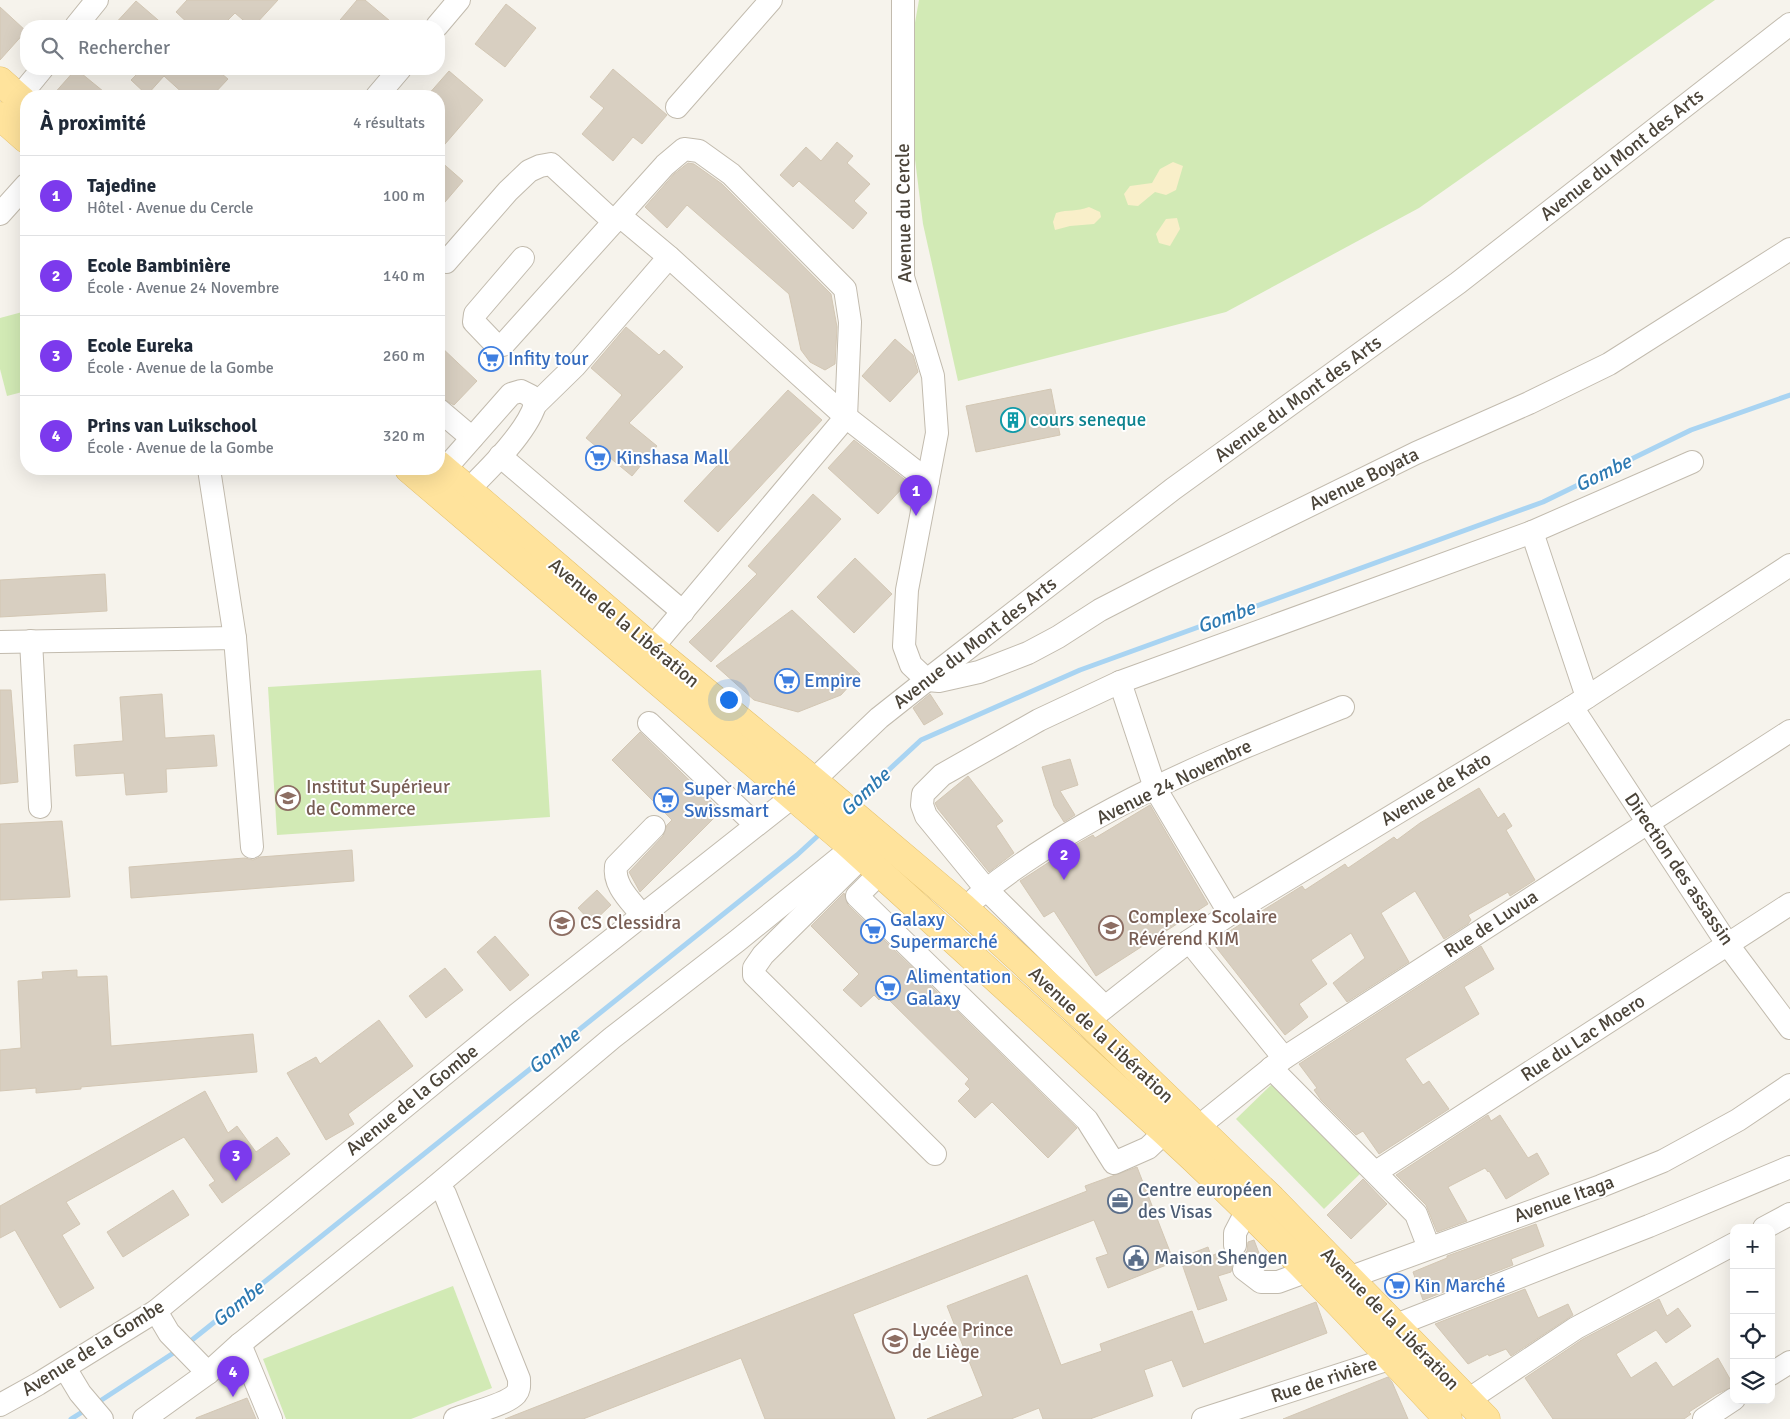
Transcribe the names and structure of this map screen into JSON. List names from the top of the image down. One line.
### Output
{"streets":{"main road":["Avenue de la Libération"],"street":["Avenue du Mont des Arts","Avenue du Cercle","Avenue Boyata","Avenue 24 Novembre","Avenue de Kato","Direction des assassin","Rue de Luvua","Rue du Lac Moero","Avenue de la Gombe","Avenue Itaga","Rue de rivière"]},"crossings":[["Avenue du Mont des Arts","Avenue du Cercle"],["Avenue du Mont des Arts","Avenue Boyata"],["Avenue du Mont des Arts","Avenue de la Libération"],["Avenue du Mont des Arts","Avenue de la Gombe"],["Avenue du Cercle","Avenue Boyata"],["Avenue de la Libération","Avenue 24 Novembre"],["Avenue de la Libération","Avenue de Kato"],["Avenue de la Libération","Rue de Luvua"],["Avenue de la Libération","Avenue de la Gombe"],["Avenue de la Libération","Avenue Itaga"],["Avenue de la Libération","Rue de rivière"],["Avenue de Kato","Direction des assassin"],["Direction des assassin","Rue de Luvua"],["Direction des assassin","Rue du Lac Moero"]],"water":["Gombe"],"places":{"supermarket":["Infity tour","Kinshasa Mall","Empire","Super Marché Swissmart","Galaxy Supermarché","Alimentation Galaxy","Kin Marché"],"building":["cours seneque"],"school or university":["Institut Supérieur de Commerce","CS Clessidra","Complexe Scolaire Révérend KIM","Lycée Prince de Liège"],"office":["Centre européen des Visas"],"public building":["Maison Shengen"]},"page":{"search":"Rechercher","heading":["À proximité","4 résultats"],"list":[{"mark":"1","name":"Tajedine","note":"Hôtel · Avenue du Cercle","value":"100 m"},{"mark":"2","name":"Ecole Bambinière","note":"École · Avenue 24 Novembre","value":"140 m"},{"mark":"3","name":"Ecole Eureka","note":"École · Avenue de la Gombe","value":"260 m"},{"mark":"4","name":"Prins van Luikschool","note":"École · Avenue de la Gombe","value":"320 m"}],"pins":["1","2","3","4"],"map_buttons":["+","−"]}}
